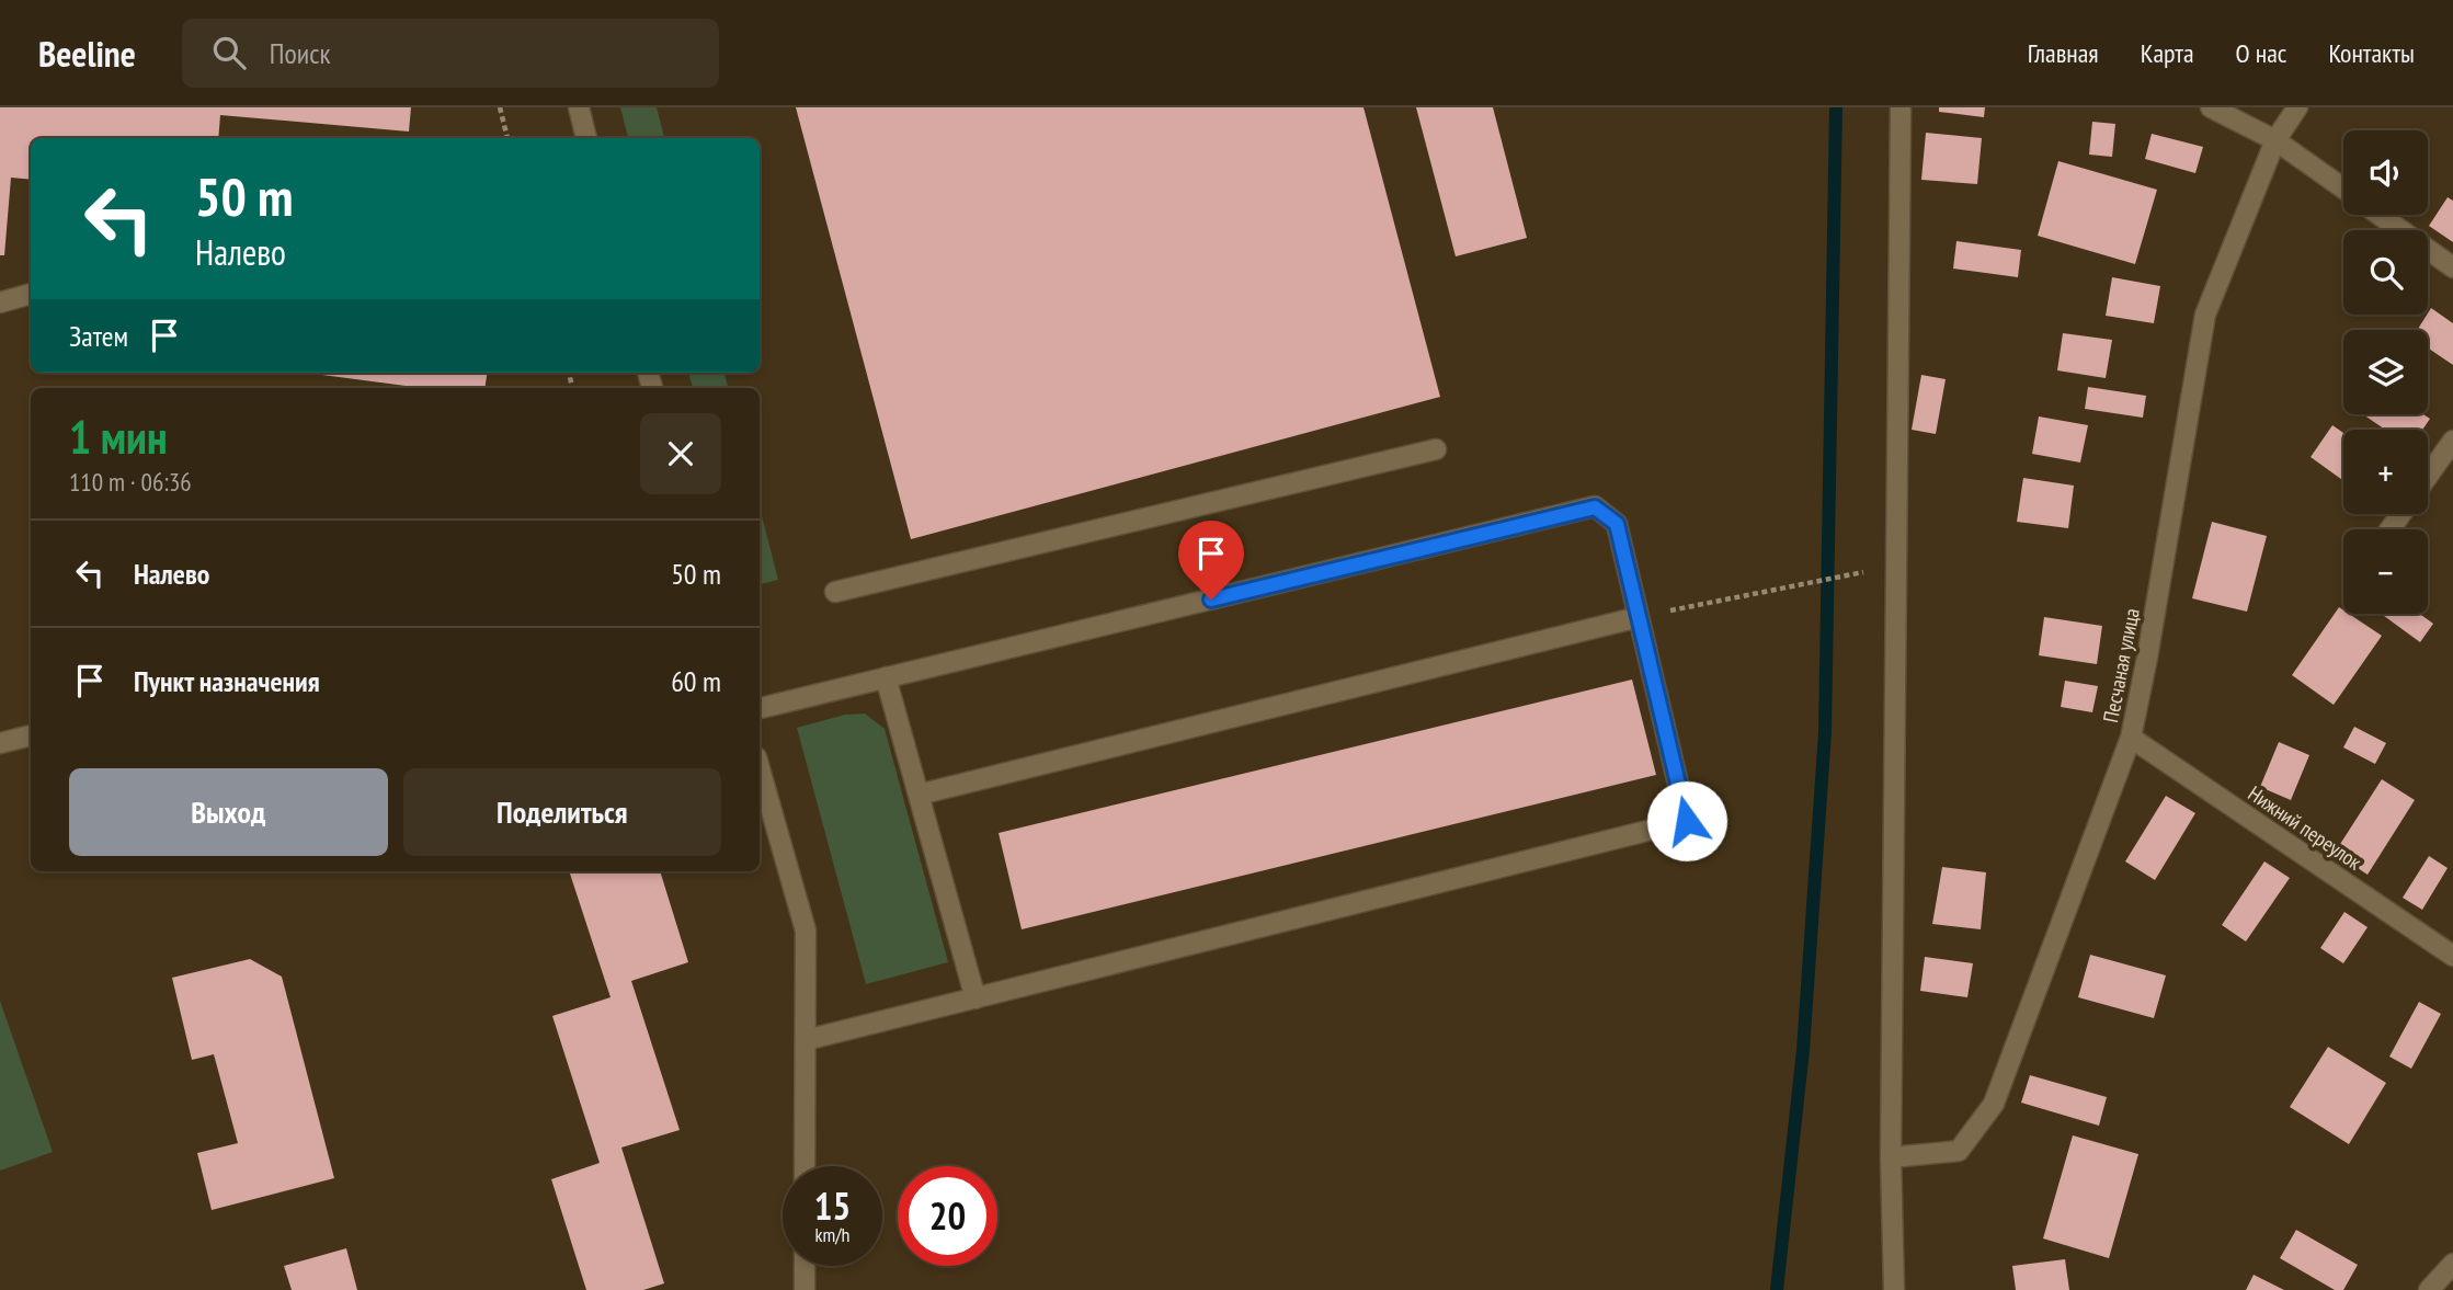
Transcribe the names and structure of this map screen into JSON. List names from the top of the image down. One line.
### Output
{"streets":{"street":["Песчаная улица","Нижний переулок"]},"crossings":[["Песчаная улица","Нижний переулок"]],"page":{"header":"Beeline","search":"Поиск","nav":["Главная","Карта","О нас","Контакты"],"map_buttons":["+","−"],"turn":["50 m","Налево"],"then":"Затем","heading":["1 мин","110 m · 06:36"],"list":[{"name":"Налево","value":"50 m"},{"name":"Пункт назначения","value":"60 m"}],"buttons":["Выход","Поделиться"],"speed":"15 km/h","limit":"20"}}
